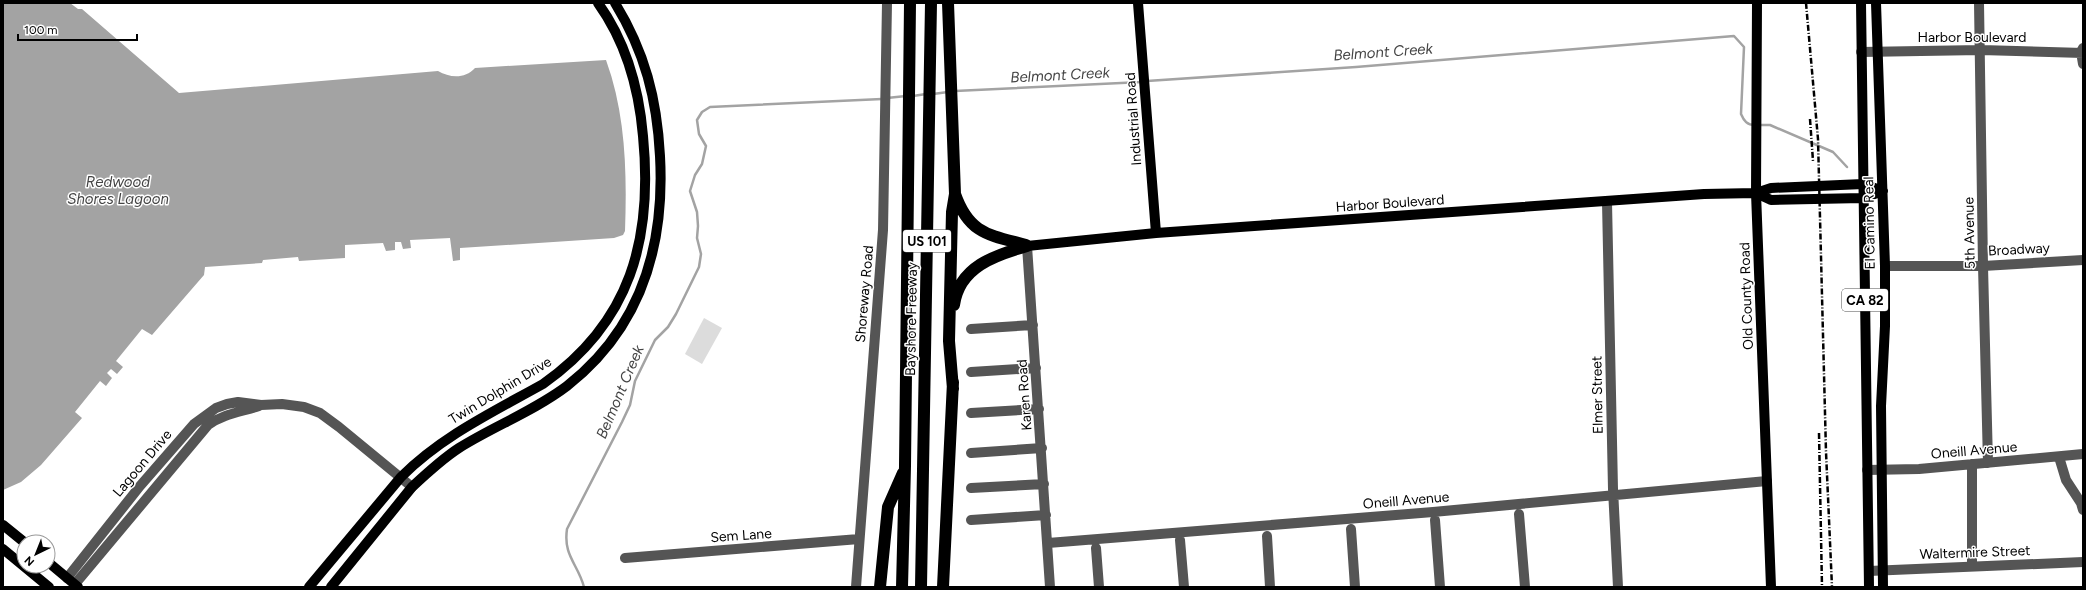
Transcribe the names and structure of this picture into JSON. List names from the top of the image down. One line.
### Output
{"streets":{"highway":["US 101","Bayshore Freeway"],"main road":["Harbor Boulevard","Industrial Road","El Camino Real","Old County Road","CA 82","Twin Dolphin Drive"],"street":["5th Avenue","Broadway","Shoreway Road","Karen Road","Elmer Street","Oneill Avenue","Lagoon Drive","Sem Lane","Waltermire Street"]},"crossings":[["Harbor Boulevard","Industrial Road"],["Harbor Boulevard","El Camino Real"],["Harbor Boulevard","5th Avenue"],["Harbor Boulevard","Old County Road"],["Harbor Boulevard","Karen Road"],["Harbor Boulevard","Elmer Street"],["El Camino Real","Broadway"],["El Camino Real","Oneill Avenue"],["El Camino Real","Waltermire Street"],["5th Avenue","Broadway"],["5th Avenue","Oneill Avenue"],["Shoreway Road","Sem Lane"],["Old County Road","Oneill Avenue"],["Twin Dolphin Drive","Lagoon Drive"],["Karen Road","Oneill Avenue"],["Elmer Street","Oneill Avenue"]],"water":["Belmont Creek","Redwood Shores Lagoon"],"scale_bar":"100 m","north":"bottom left"}
